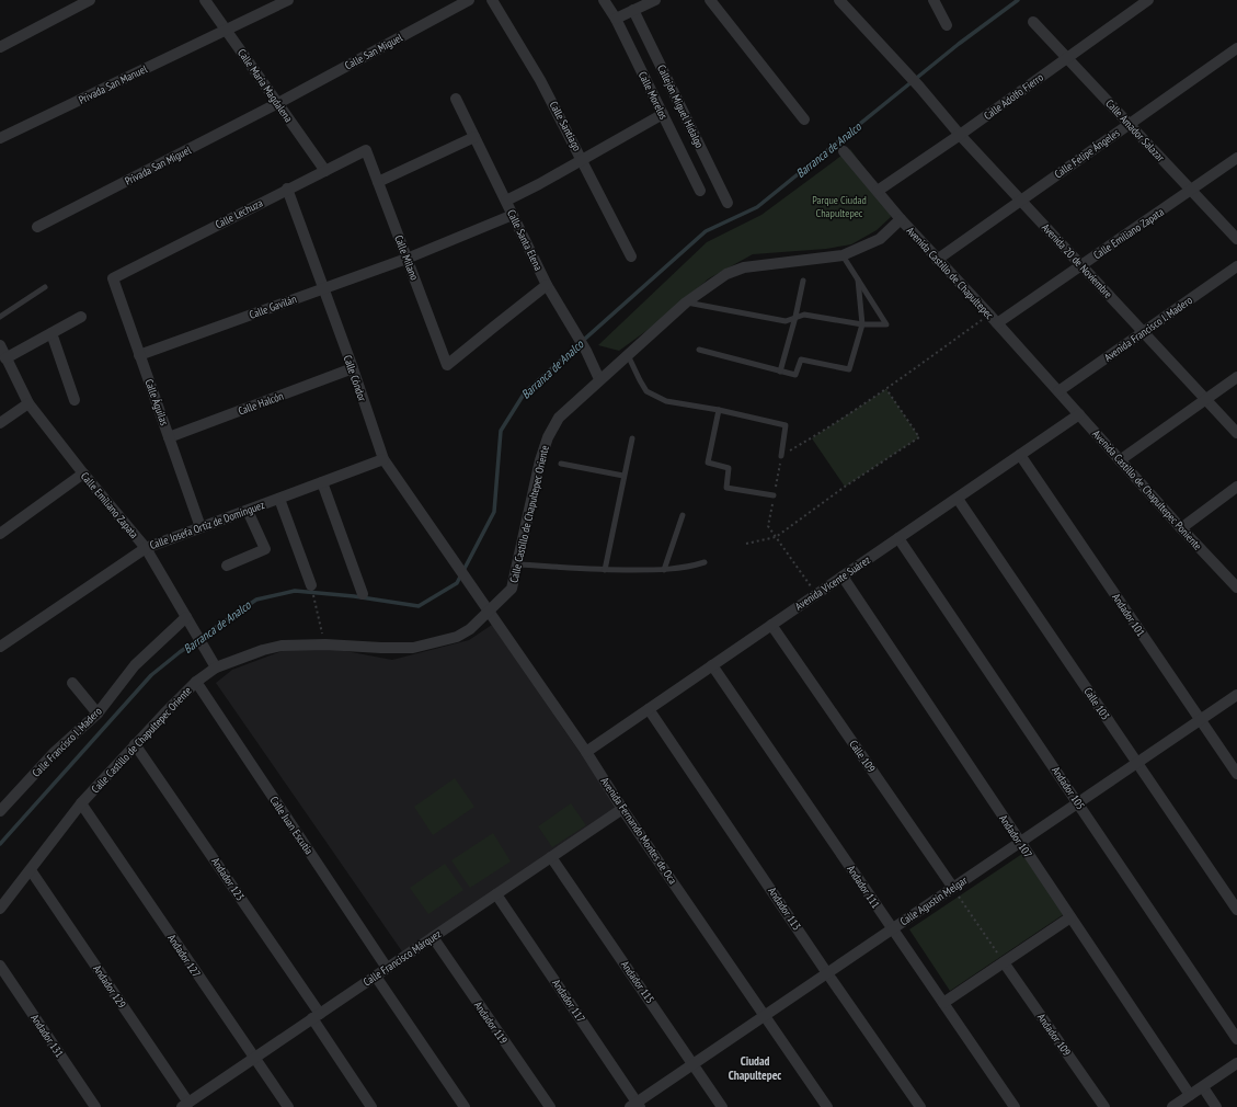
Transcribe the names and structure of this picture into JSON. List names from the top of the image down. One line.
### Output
{"streets":{"street":["Calle San Miguel","Privada San Manuel","Calle María Magdalena","Calle Morelos","Calle Adolfo Fierro","Callejón Miguel Hidalgo","Calle Santiago","Calle Amador Salazar","Calle Felipe Ángeles","Privada San Miguel","Calle Lechuza","Calle Emiliano Zapata","Calle Santa Elena","Calle Milano","Avenida 20 de Noviembre","Avenida Castillo de Chapultepec","Calle Gavilán","Avenida Francisco I. Madero","Calle Cóndor","Calle Águilas","Calle Halcón","Avenida Castillo de Chapultepec Poniente","Calle Castillo de Chapultepec Oriente","Calle Josefa Ortiz de Domínguez","Avenida Vicente Suárez","Andador 101","Calle 103","Calle Francisco I. Madero","Calle 109","Andador 105","Calle Juan Escutia","Avenida Fernando Montes de Oca","Andador 107","Andador 123","Andador 111","Calle Agustín Melgar","Andador 113","Andador 127","Calle Francisco Márquez","Andador 115","Andador 129","Andador 117","Andador 119","Andador 109","Andador 131"]},"crossings":[["Calle San Miguel","Calle María Magdalena"],["Calle San Miguel","Privada San Miguel"],["Privada San Manuel","Calle María Magdalena"],["Calle María Magdalena","Privada San Miguel"],["Calle María Magdalena","Calle Lechuza"],["Calle Adolfo Fierro","Calle Amador Salazar"],["Calle Adolfo Fierro","Avenida 20 de Noviembre"],["Calle Adolfo Fierro","Avenida Castillo de Chapultepec"],["Calle Amador Salazar","Calle Felipe Ángeles"],["Calle Amador Salazar","Calle Emiliano Zapata"],["Calle Felipe Ángeles","Avenida 20 de Noviembre"],["Calle Felipe Ángeles","Avenida Castillo de Chapultepec"],["Calle Lechuza","Calle Milano"],["Calle Lechuza","Calle Cóndor"],["Calle Lechuza","Calle Águilas"],["Calle Emiliano Zapata","Avenida 20 de Noviembre"],["Calle Emiliano Zapata","Avenida Castillo de Chapultepec"],["Calle Emiliano Zapata","Calle Castillo de Chapultepec Oriente"],["Calle Emiliano Zapata","Calle Josefa Ortiz de Domínguez"],["Calle Emiliano Zapata","Calle Francisco I. Madero"],["Calle Santa Elena","Calle Milano"],["Calle Santa Elena","Calle Gavilán"],["Calle Santa Elena","Calle Castillo de Chapultepec Oriente"],["Calle Milano","Calle Gavilán"],["Avenida 20 de Noviembre","Avenida Francisco I. Madero"],["Avenida Castillo de Chapultepec","Avenida Francisco I. Madero"],["Avenida Castillo de Chapultepec","Avenida Castillo de Chapultepec Poniente"],["Avenida Castillo de Chapultepec","Calle Castillo de Chapultepec Oriente"],["Calle Gavilán","Calle Cóndor"],["Calle Gavilán","Calle Águilas"],["Avenida Francisco I. Madero","Avenida Castillo de Chapultepec Poniente"],["Calle Cóndor","Calle Halcón"],["Calle Cóndor","Calle Josefa Ortiz de Domínguez"],["Calle Cóndor","Avenida Fernando Montes de Oca"],["Calle Águilas","Calle Halcón"],["Calle Águilas","Calle Josefa Ortiz de Domínguez"],["Avenida Castillo de Chapultepec Poniente","Avenida Vicente Suárez"],["Calle Castillo de Chapultepec Oriente","Calle Juan Escutia"],["Calle Castillo de Chapultepec Oriente","Avenida Fernando Montes de Oca"],["Calle Castillo de Chapultepec Oriente","Andador 123"],["Calle Castillo de Chapultepec Oriente","Andador 127"],["Calle Castillo de Chapultepec Oriente","Andador 129"],["Avenida Vicente Suárez","Andador 101"],["Avenida Vicente Suárez","Calle 103"],["Avenida Vicente Suárez","Calle 109"],["Avenida Vicente Suárez","Andador 105"],["Avenida Vicente Suárez","Avenida Fernando Montes de Oca"],["Avenida Vicente Suárez","Andador 107"],["Avenida Vicente Suárez","Andador 111"],["Avenida Vicente Suárez","Andador 113"],["Andador 101","Calle Agustín Melgar"],["Calle 103","Calle Agustín Melgar"],["Calle 109","Calle Agustín Melgar"],["Andador 105","Calle Agustín Melgar"],["Calle Juan Escutia","Calle Francisco Márquez"],["Avenida Fernando Montes de Oca","Calle Agustín Melgar"],["Avenida Fernando Montes de Oca","Calle Francisco Márquez"],["Andador 107","Calle Agustín Melgar"],["Andador 123","Calle Francisco Márquez"],["Andador 111","Calle Agustín Melgar"],["Calle Agustín Melgar","Andador 113"],["Calle Agustín Melgar","Andador 115"],["Calle Agustín Melgar","Andador 117"],["Andador 127","Calle Francisco Márquez"],["Calle Francisco Márquez","Andador 115"],["Calle Francisco Márquez","Andador 129"],["Calle Francisco Márquez","Andador 117"],["Calle Francisco Márquez","Andador 119"]],"districts":["Ciudad Chapultepec"],"water":["Barranca de Analco"],"parks":["Parque Ciudad Chapultepec"]}
